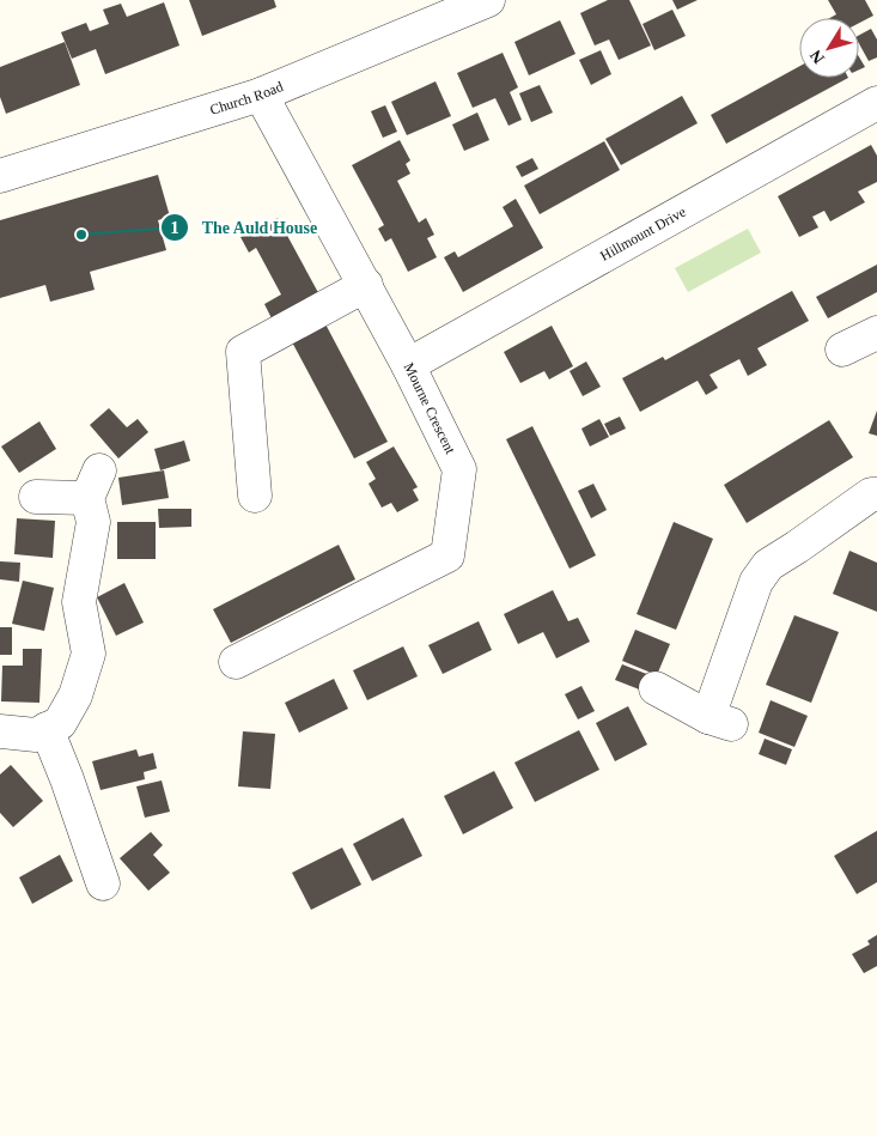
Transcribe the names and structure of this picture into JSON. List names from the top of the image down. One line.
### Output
{"streets":{"street":["Church Road","Hillmount Drive","Mourne Crescent"]},"crossings":[["Church Road","Mourne Crescent"],["Hillmount Drive","Mourne Crescent"]],"places":["The Auld House"],"north":"bottom left"}
